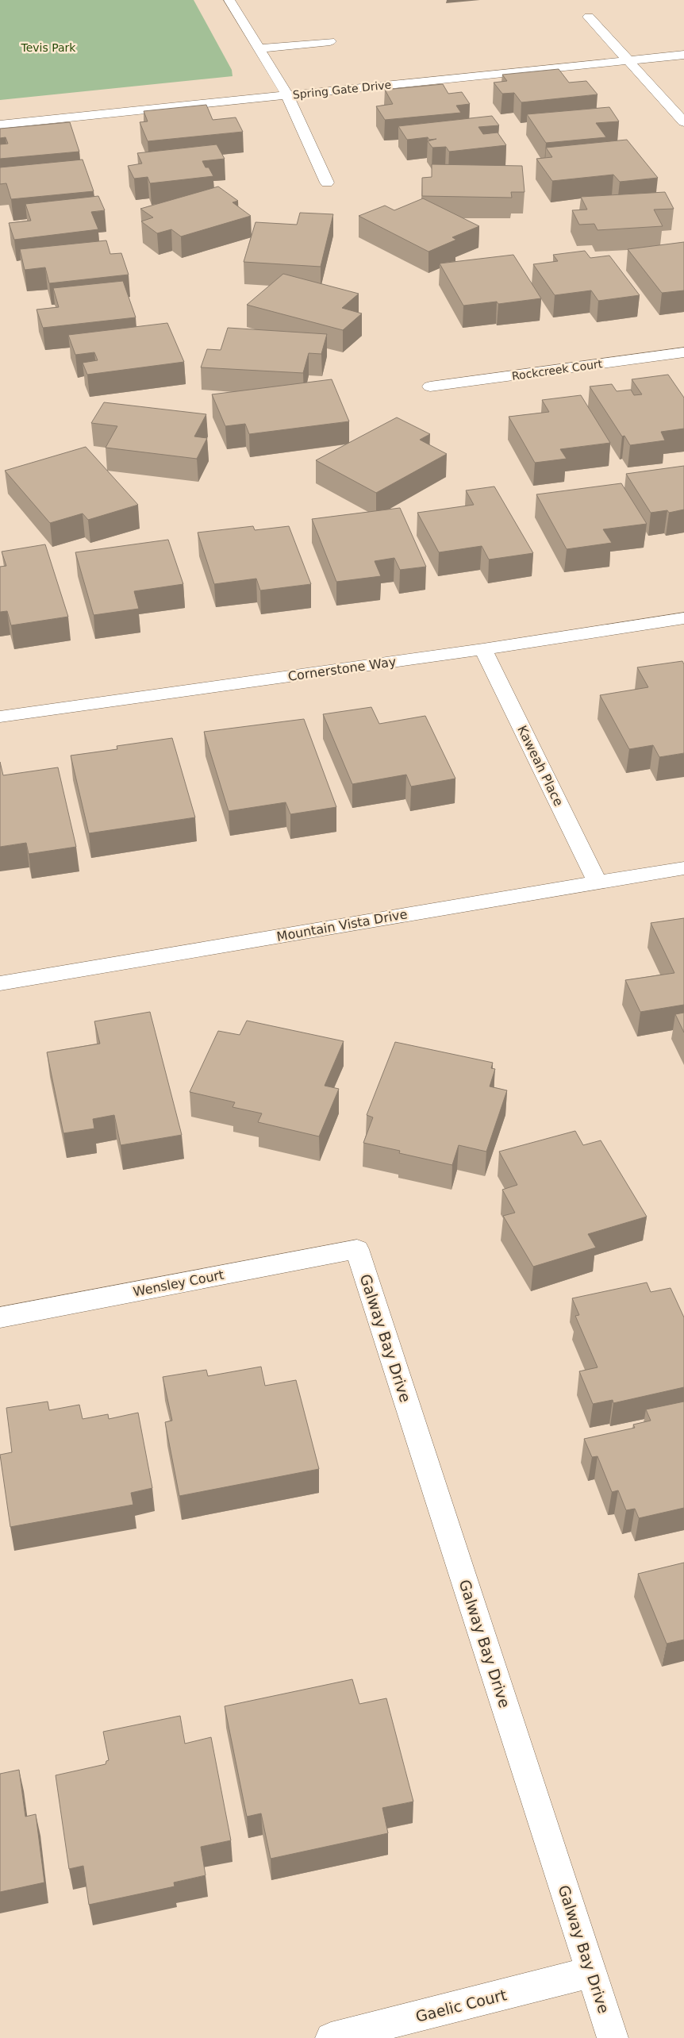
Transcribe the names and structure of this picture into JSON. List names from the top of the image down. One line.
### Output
{"streets":{"street":["Spring Gate Drive","Rockcreek Court","Cornerstone Way","Kaweah Place","Mountain Vista Drive","Wensley Court","Galway Bay Drive","Gaelic Court"]},"crossings":[["Cornerstone Way","Kaweah Place"],["Kaweah Place","Mountain Vista Drive"],["Wensley Court","Galway Bay Drive"],["Galway Bay Drive","Gaelic Court"]],"parks":["Tevis Park"]}
